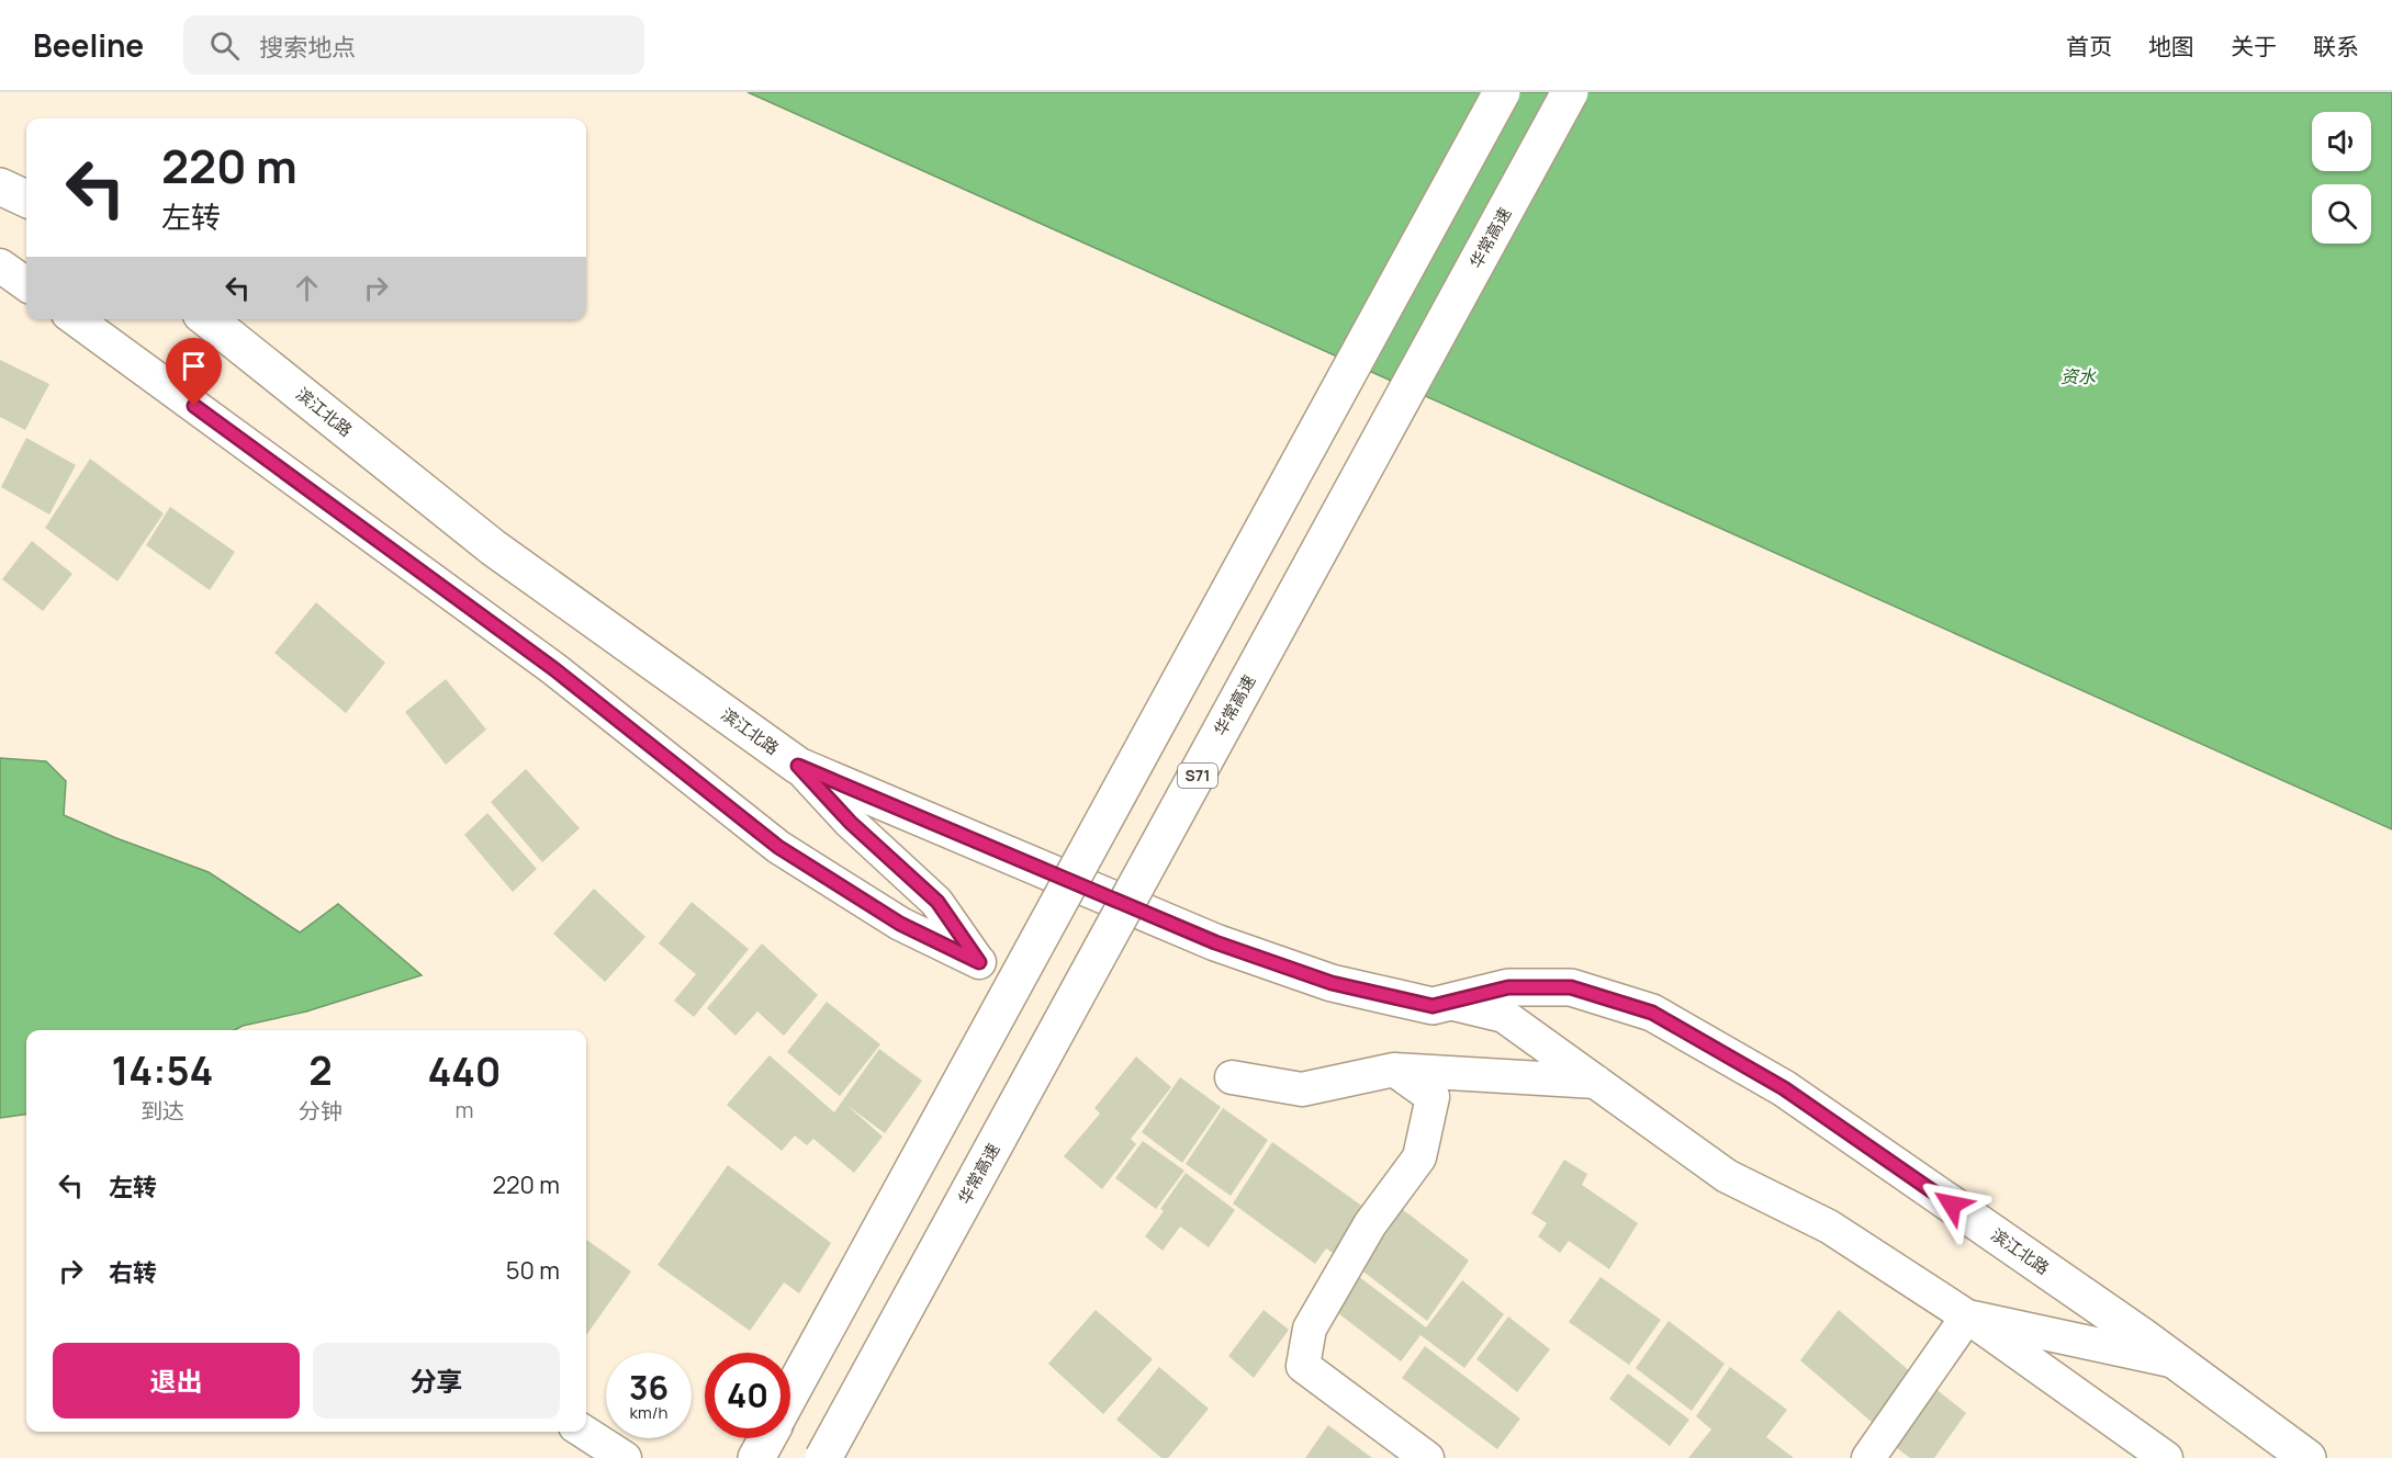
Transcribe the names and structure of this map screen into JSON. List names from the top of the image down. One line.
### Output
{"streets":{"main road":["华常高速","滨江北路","S71"]},"water":["资水"],"page":{"header":"Beeline","search":"搜索地点","nav":["首页","地图","关于","联系"],"turn":["220 m","左转"],"eta":["14:54","到达","2","分钟","440","m"],"list":[{"name":"左转","value":"220 m"},{"name":"右转","value":"50 m"}],"buttons":["退出","分享"],"speed":"36 km/h","limit":"40"}}
